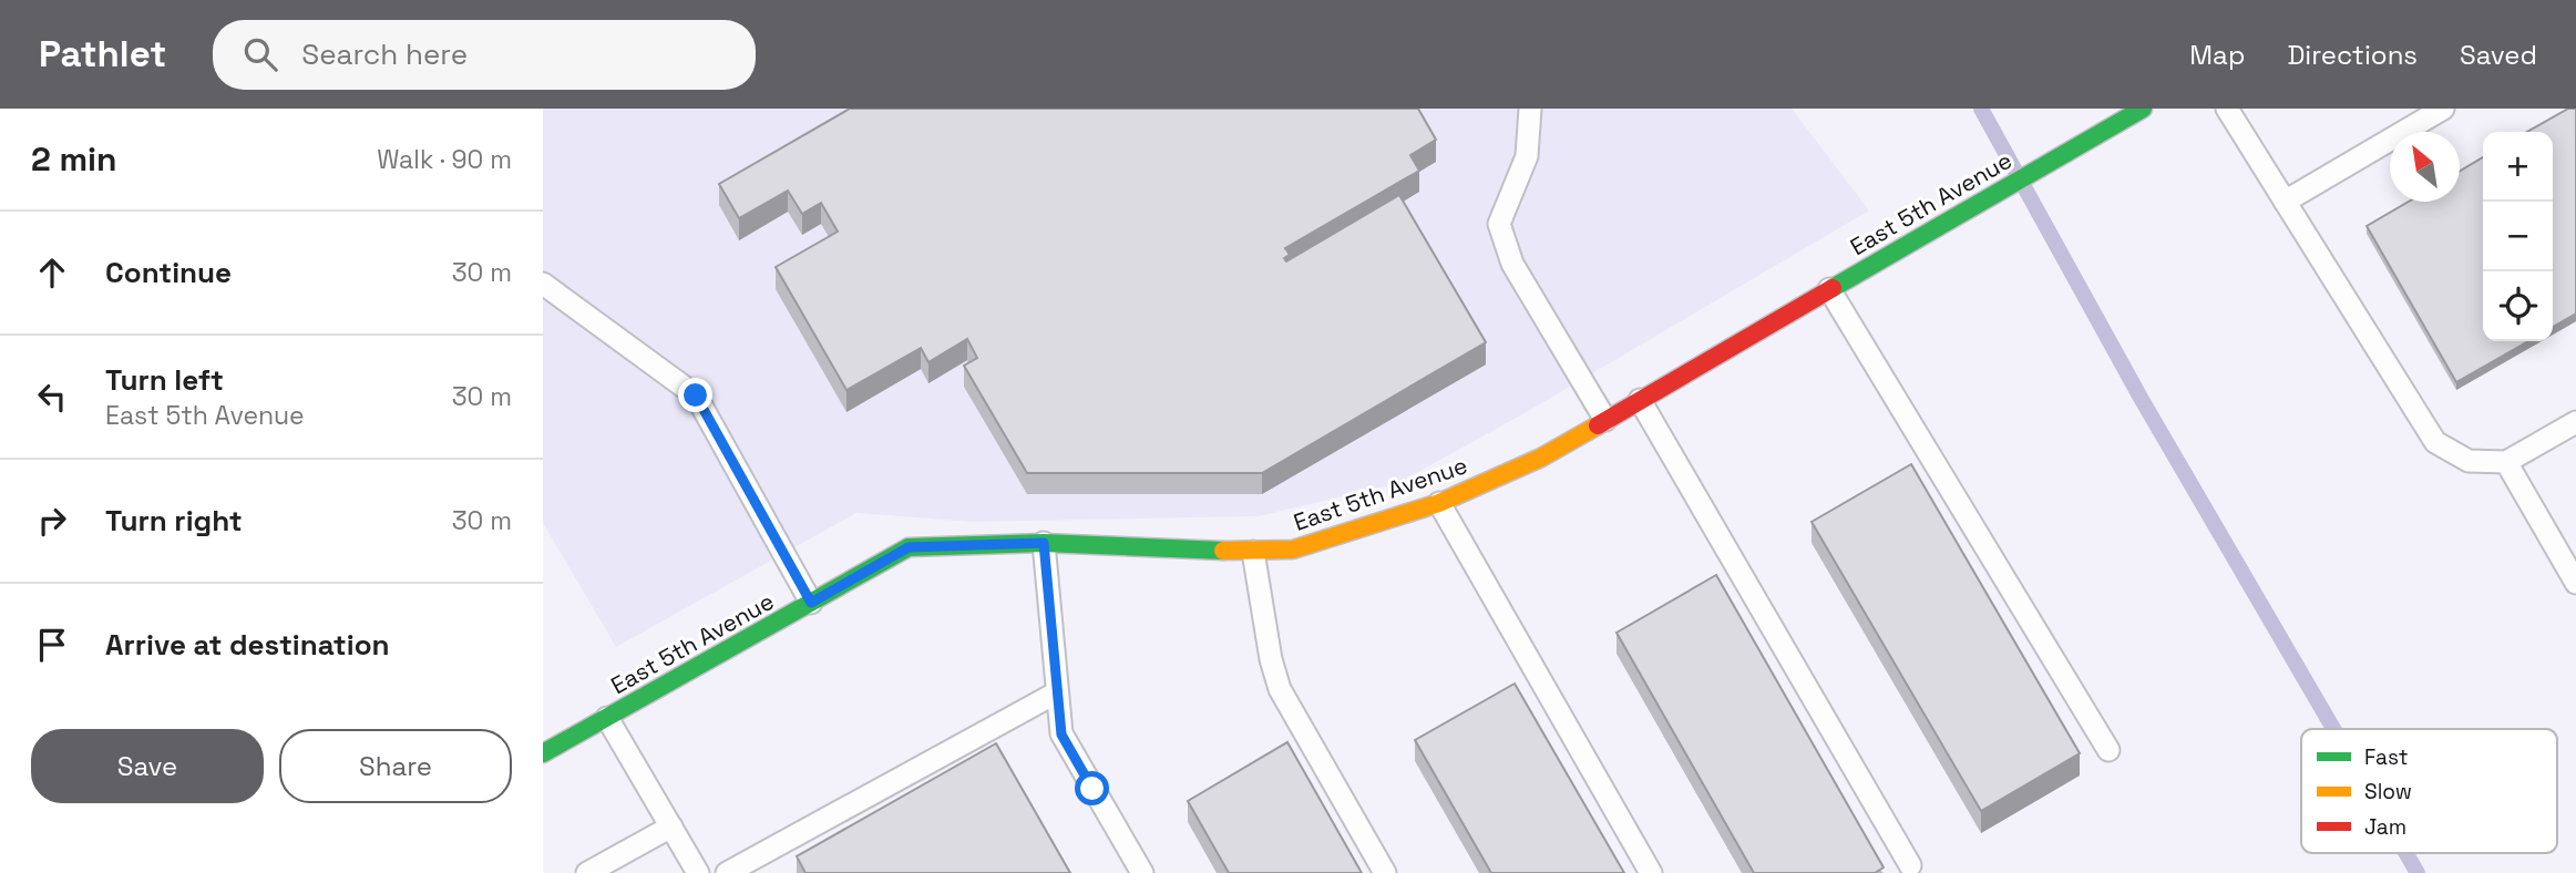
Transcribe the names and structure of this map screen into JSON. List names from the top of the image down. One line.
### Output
{"streets":{"street":["East 5th Avenue"]},"legend":["Fast","Slow","Jam"],"north":"top left","page":{"header":"Pathlet","search":"Search here","nav":["Map","Directions","Saved"],"heading":["2 min","Walk · 90 m"],"map_buttons":["+","−"],"list":[["Continue","30 m"],["Turn left","East 5th Avenue","30 m"],["Turn right","30 m"],"Arrive at destination"],"buttons":["Save","Share"]}}
